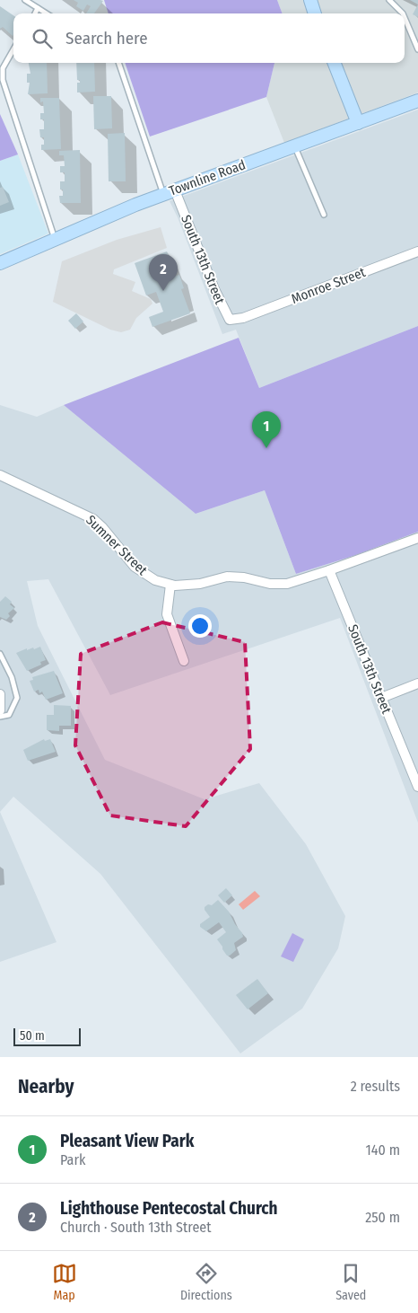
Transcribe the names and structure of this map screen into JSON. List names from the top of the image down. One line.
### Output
{"streets":{"street":["Townline Road","South 13th Street","Monroe Street","Sumner Street"]},"crossings":[["Townline Road","South 13th Street"],["South 13th Street","Monroe Street"],["South 13th Street","Sumner Street"]],"scale_bar":"50 m","page":{"search":"Search here","pins":["2","1"],"scale":"50 m","heading":["Nearby","2 results"],"list":[{"mark":"1","name":"Pleasant View Park","note":"Park","value":"140 m"},{"mark":"2","name":"Lighthouse Pentecostal Church","note":"Church · South 13th Street","value":"250 m"}],"nav":["Map","Directions","Saved"]}}
